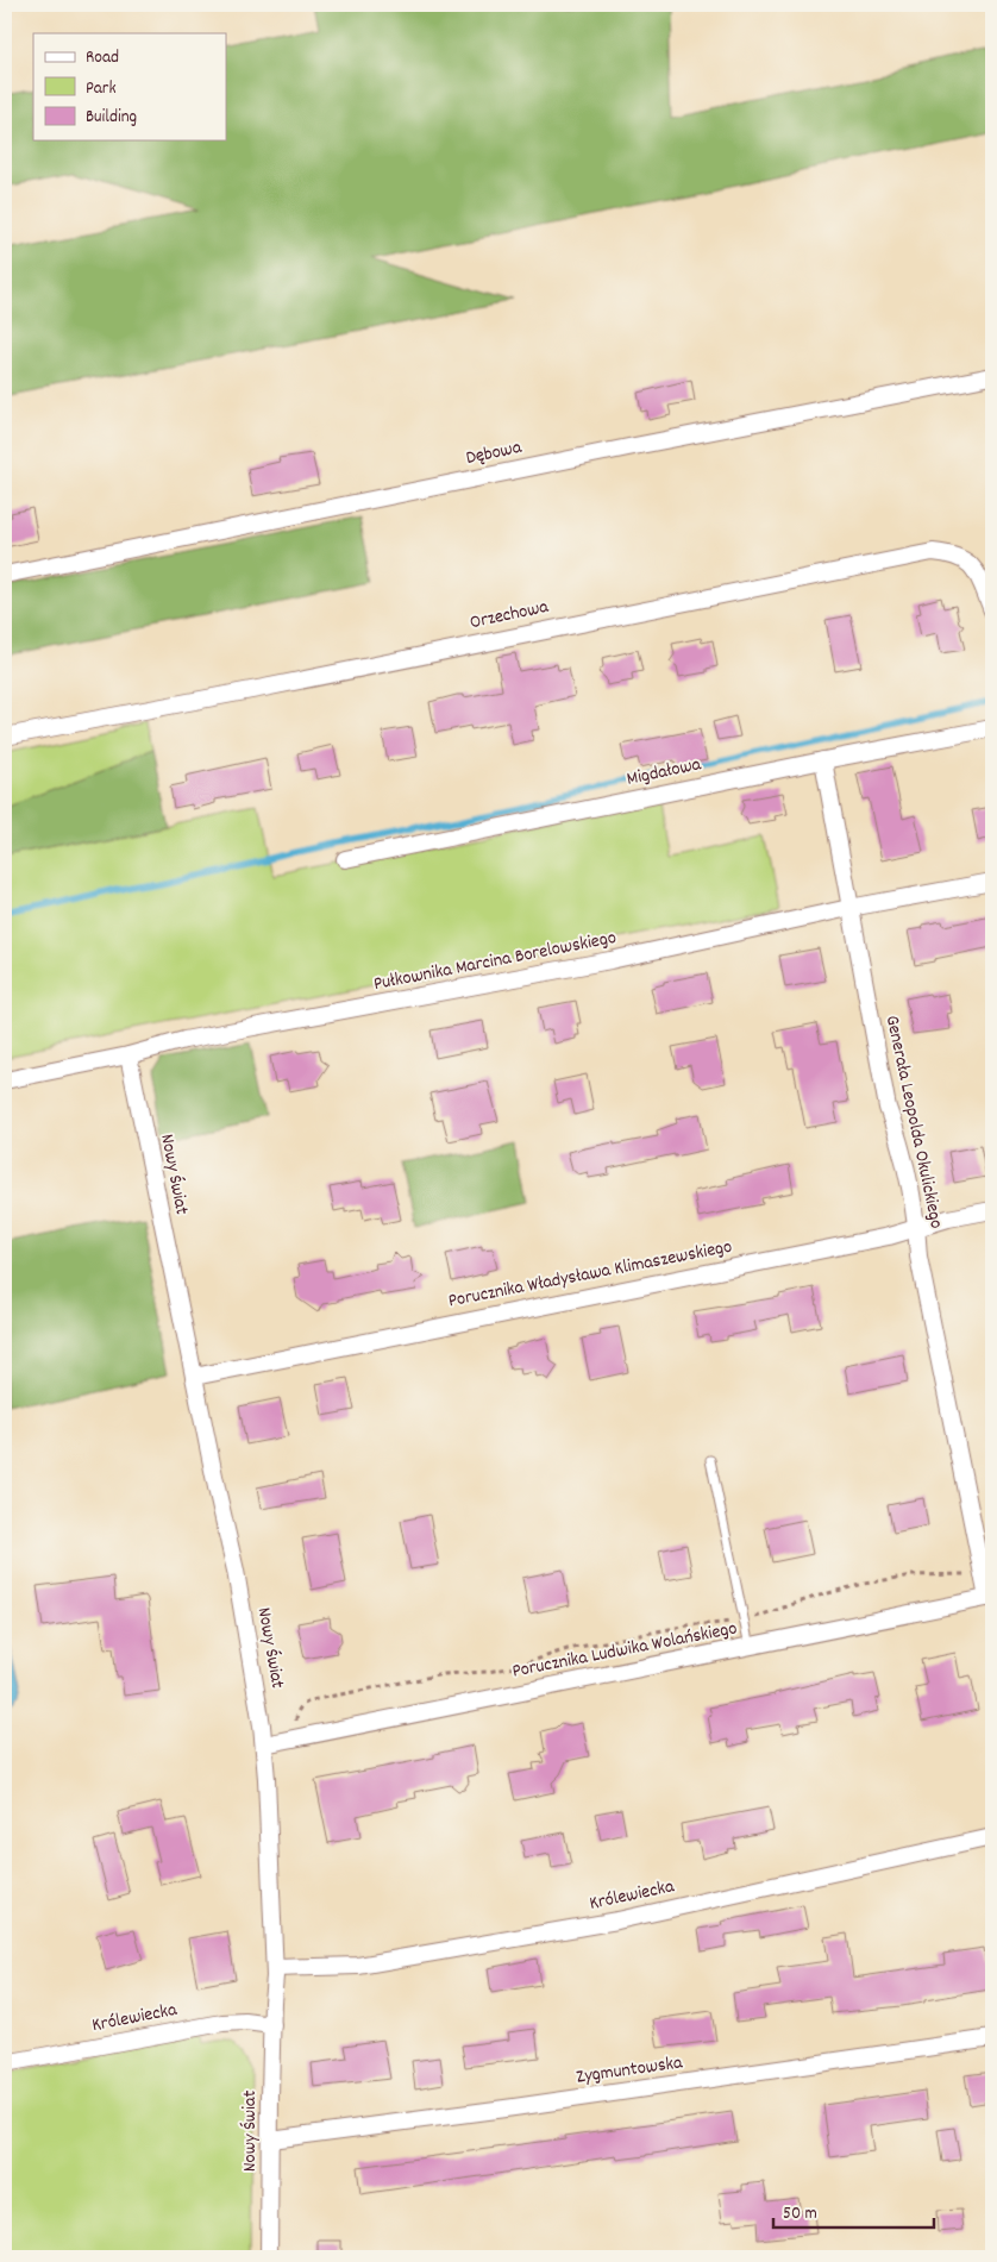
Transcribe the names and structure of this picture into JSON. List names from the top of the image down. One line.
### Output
{"streets":{"street":["Dębowa","Orzechowa","Migdałowa","Pułkownika Marcina Borelowskiego","Generała Leopolda Okulickiego","Nowy Świat","Porucznika Władysława Klimaszewskiego","Porucznika Ludwika Wolańskiego","Królewiecka","Zygmuntowska"]},"crossings":[["Migdałowa","Generała Leopolda Okulickiego"],["Pułkownika Marcina Borelowskiego","Generała Leopolda Okulickiego"],["Pułkownika Marcina Borelowskiego","Nowy Świat"],["Generała Leopolda Okulickiego","Porucznika Władysława Klimaszewskiego"],["Generała Leopolda Okulickiego","Porucznika Ludwika Wolańskiego"],["Nowy Świat","Porucznika Władysława Klimaszewskiego"],["Nowy Świat","Porucznika Ludwika Wolańskiego"],["Nowy Świat","Królewiecka"],["Nowy Świat","Zygmuntowska"]],"legend":["Road","Park","Building"],"scale_bar":"50 m"}
